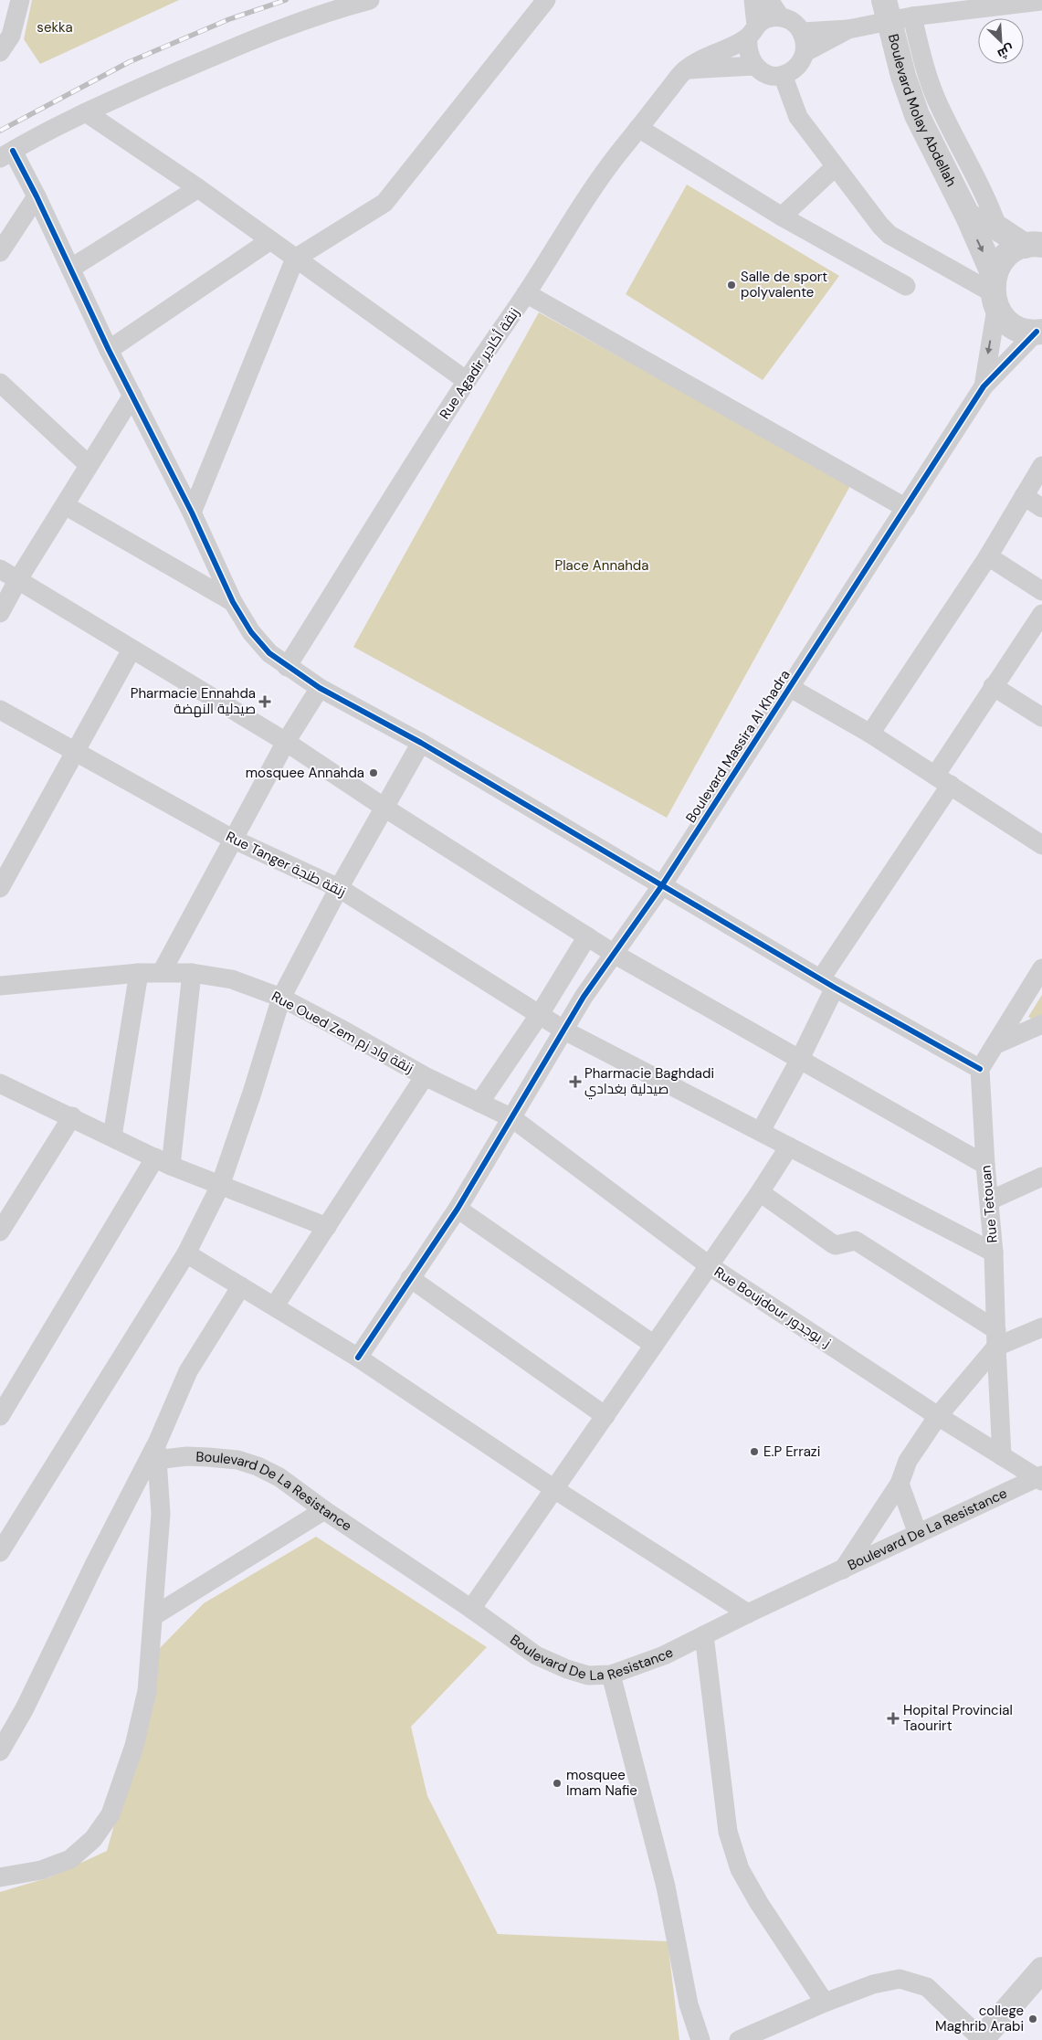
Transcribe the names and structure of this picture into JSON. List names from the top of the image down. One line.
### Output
{"streets":{"main road":["Boulevard Molay Abdellah"],"street":["Rue Agadir زنقة أكادير","Boulevard Massira Al Khadra","Rue Tanger زنقة طنجة","Rue Oued Zem زنقة واد زم","Rue Tetouan","Rue Boujdour ز. بوجدور","Boulevard De La Resistance"]},"crossings":[["Boulevard Massira Al Khadra","Rue Tanger زنقة طنجة"],["Boulevard Massira Al Khadra","Rue Oued Zem زنقة واد زم"],["Boulevard Massira Al Khadra","Rue Boujdour ز. بوجدور"],["Rue Tanger زنقة طنجة","Rue Tetouan"],["Rue Oued Zem زنقة واد زم","Rue Boujdour ز. بوجدور"],["Rue Tetouan","Rue Boujdour ز. بوجدور"],["Rue Boujdour ز. بوجدور","Boulevard De La Resistance"]],"parks":["sekka","Place Annahda"],"places":{"other":["Salle de sport polyvalente","mosquee Annahda","E.P Errazi","mosquee Imam Nafie","college Maghrib Arabi"],"health":["Pharmacie Ennahda صيدلية النهضة","Pharmacie Baghdadi صيدلية بغدادي","Hopital Provincial Taourirt"]},"north":"bottom right"}
